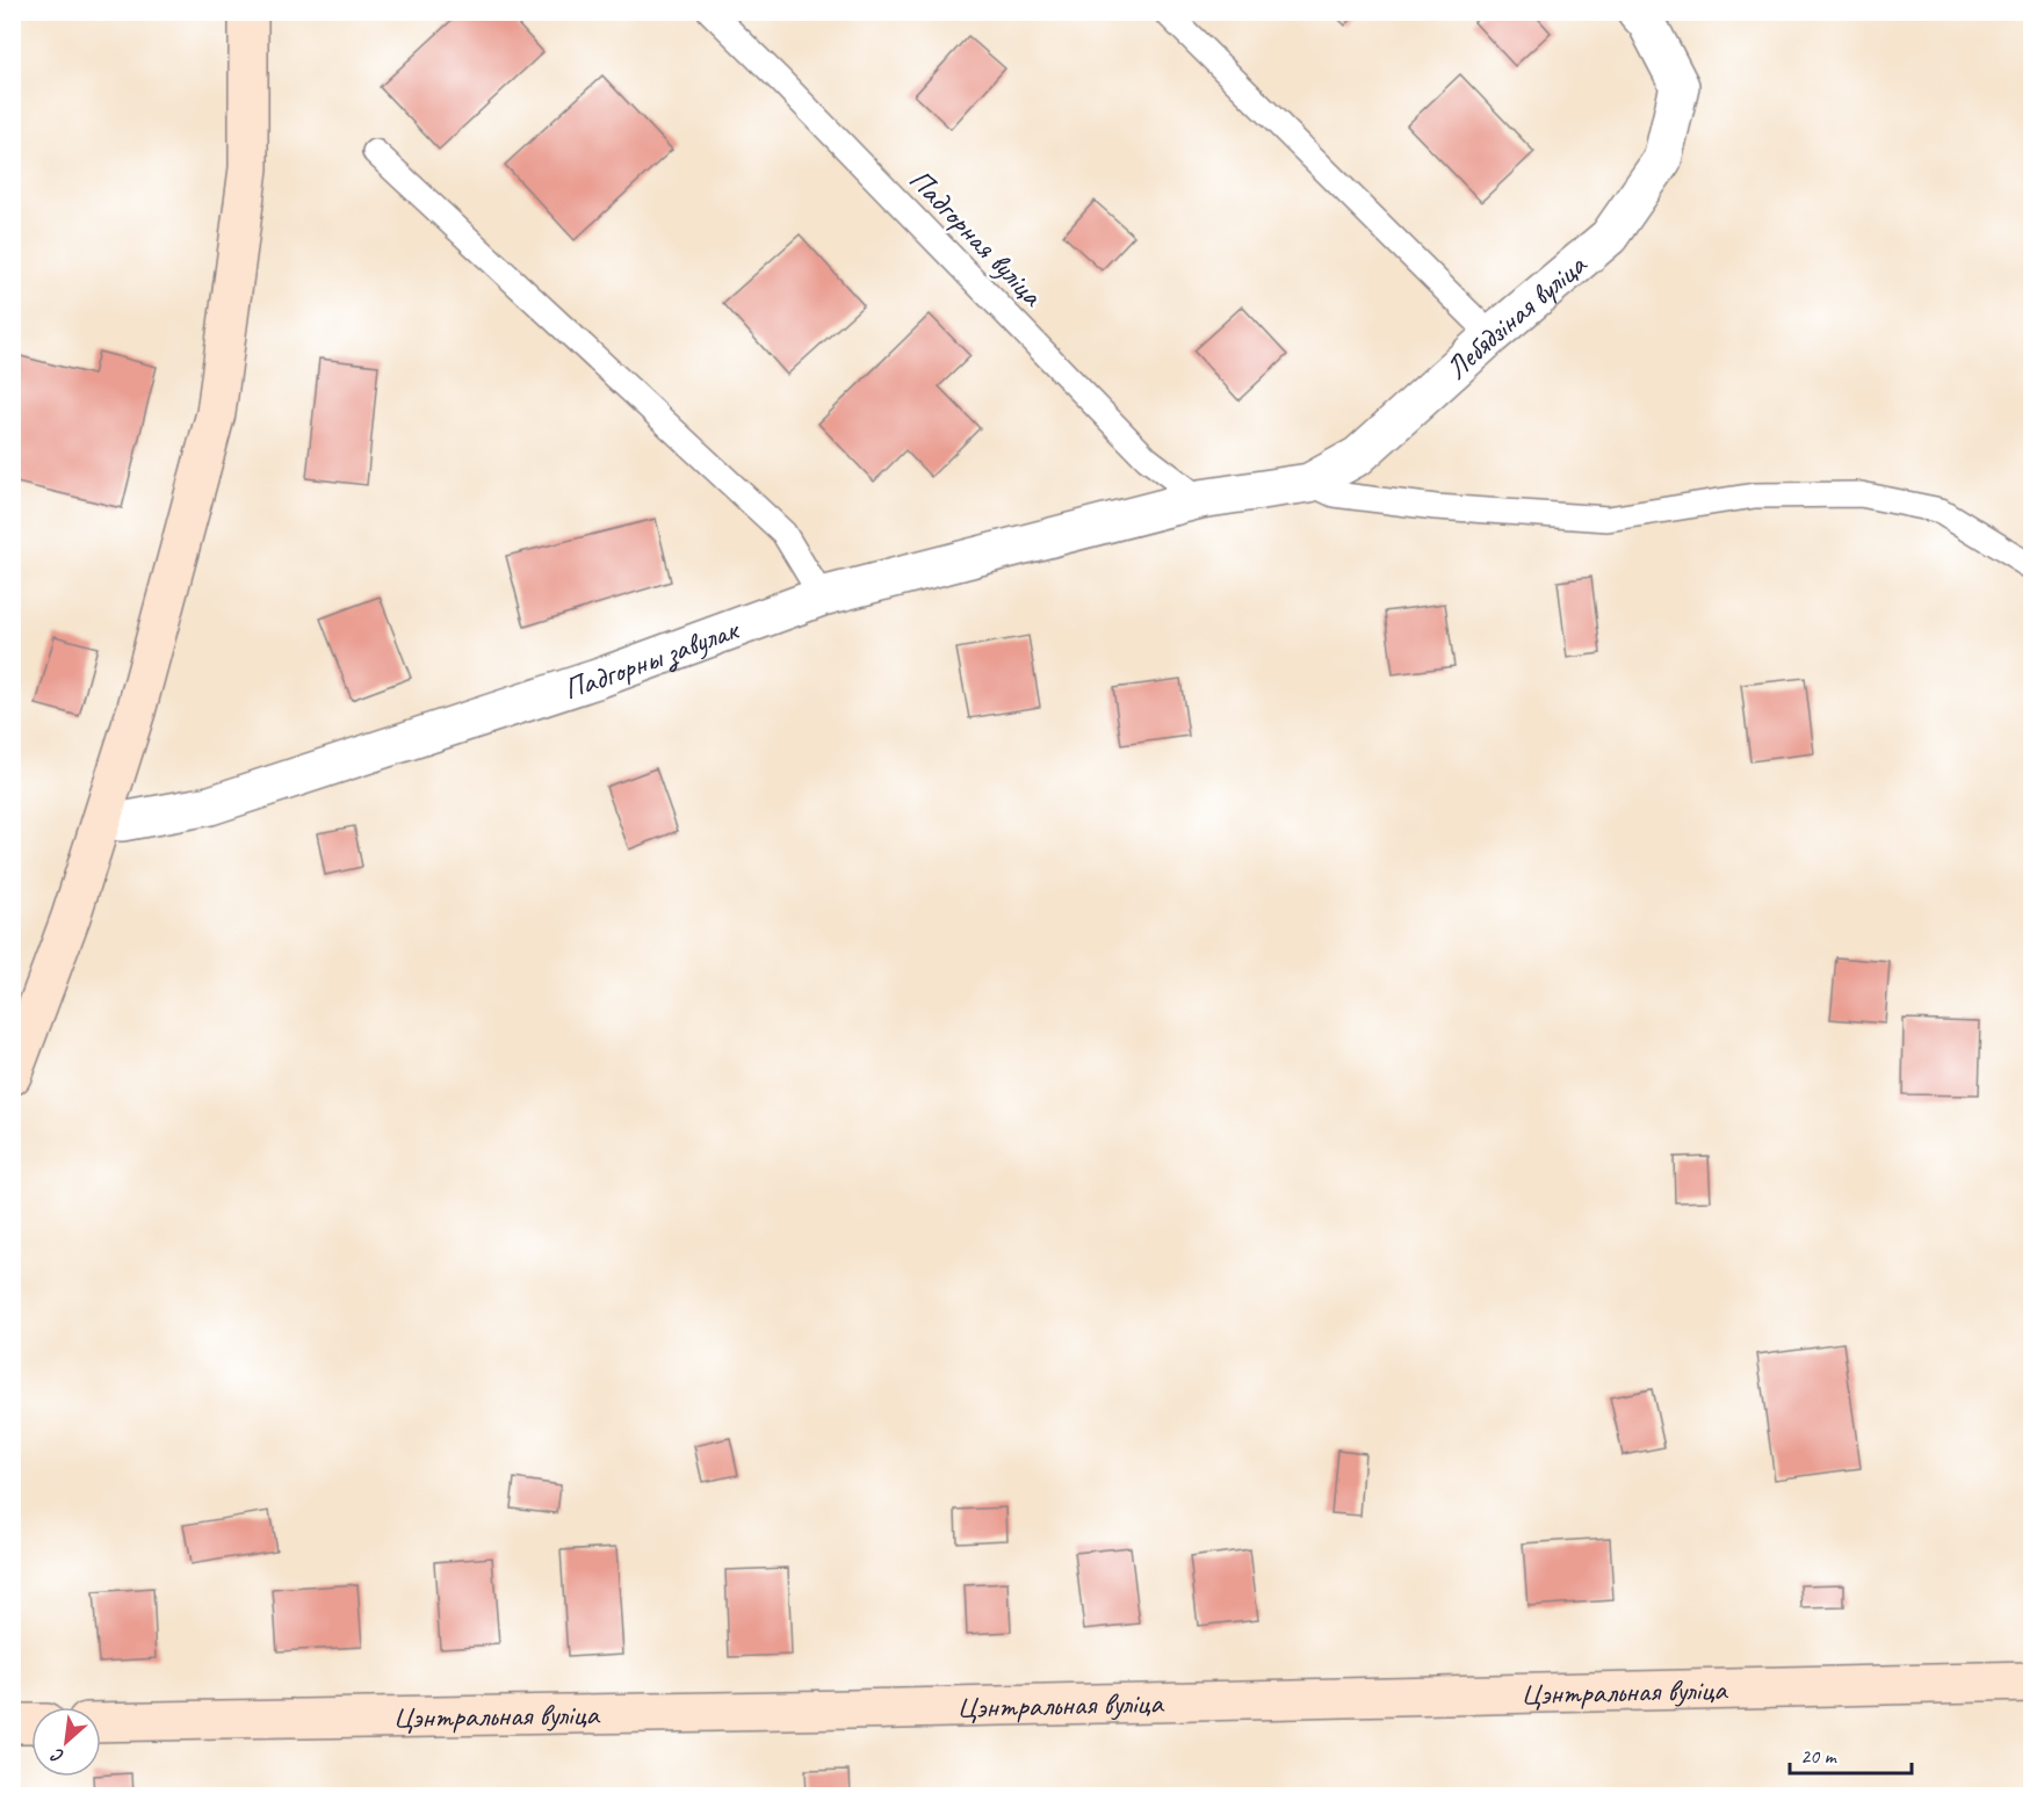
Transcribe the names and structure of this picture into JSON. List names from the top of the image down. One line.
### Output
{"streets":{"street":["Лебядзіная вуліца","Падгорны завулак","Цэнтральная вуліца"],"lane":["Падгорная вуліца"]},"crossings":[["Падгорная вуліца","Лебядзіная вуліца"],["Падгорная вуліца","Падгорны завулак"],["Лебядзіная вуліца","Падгорны завулак"]],"scale_bar":"20 m","north":"bottom left"}
